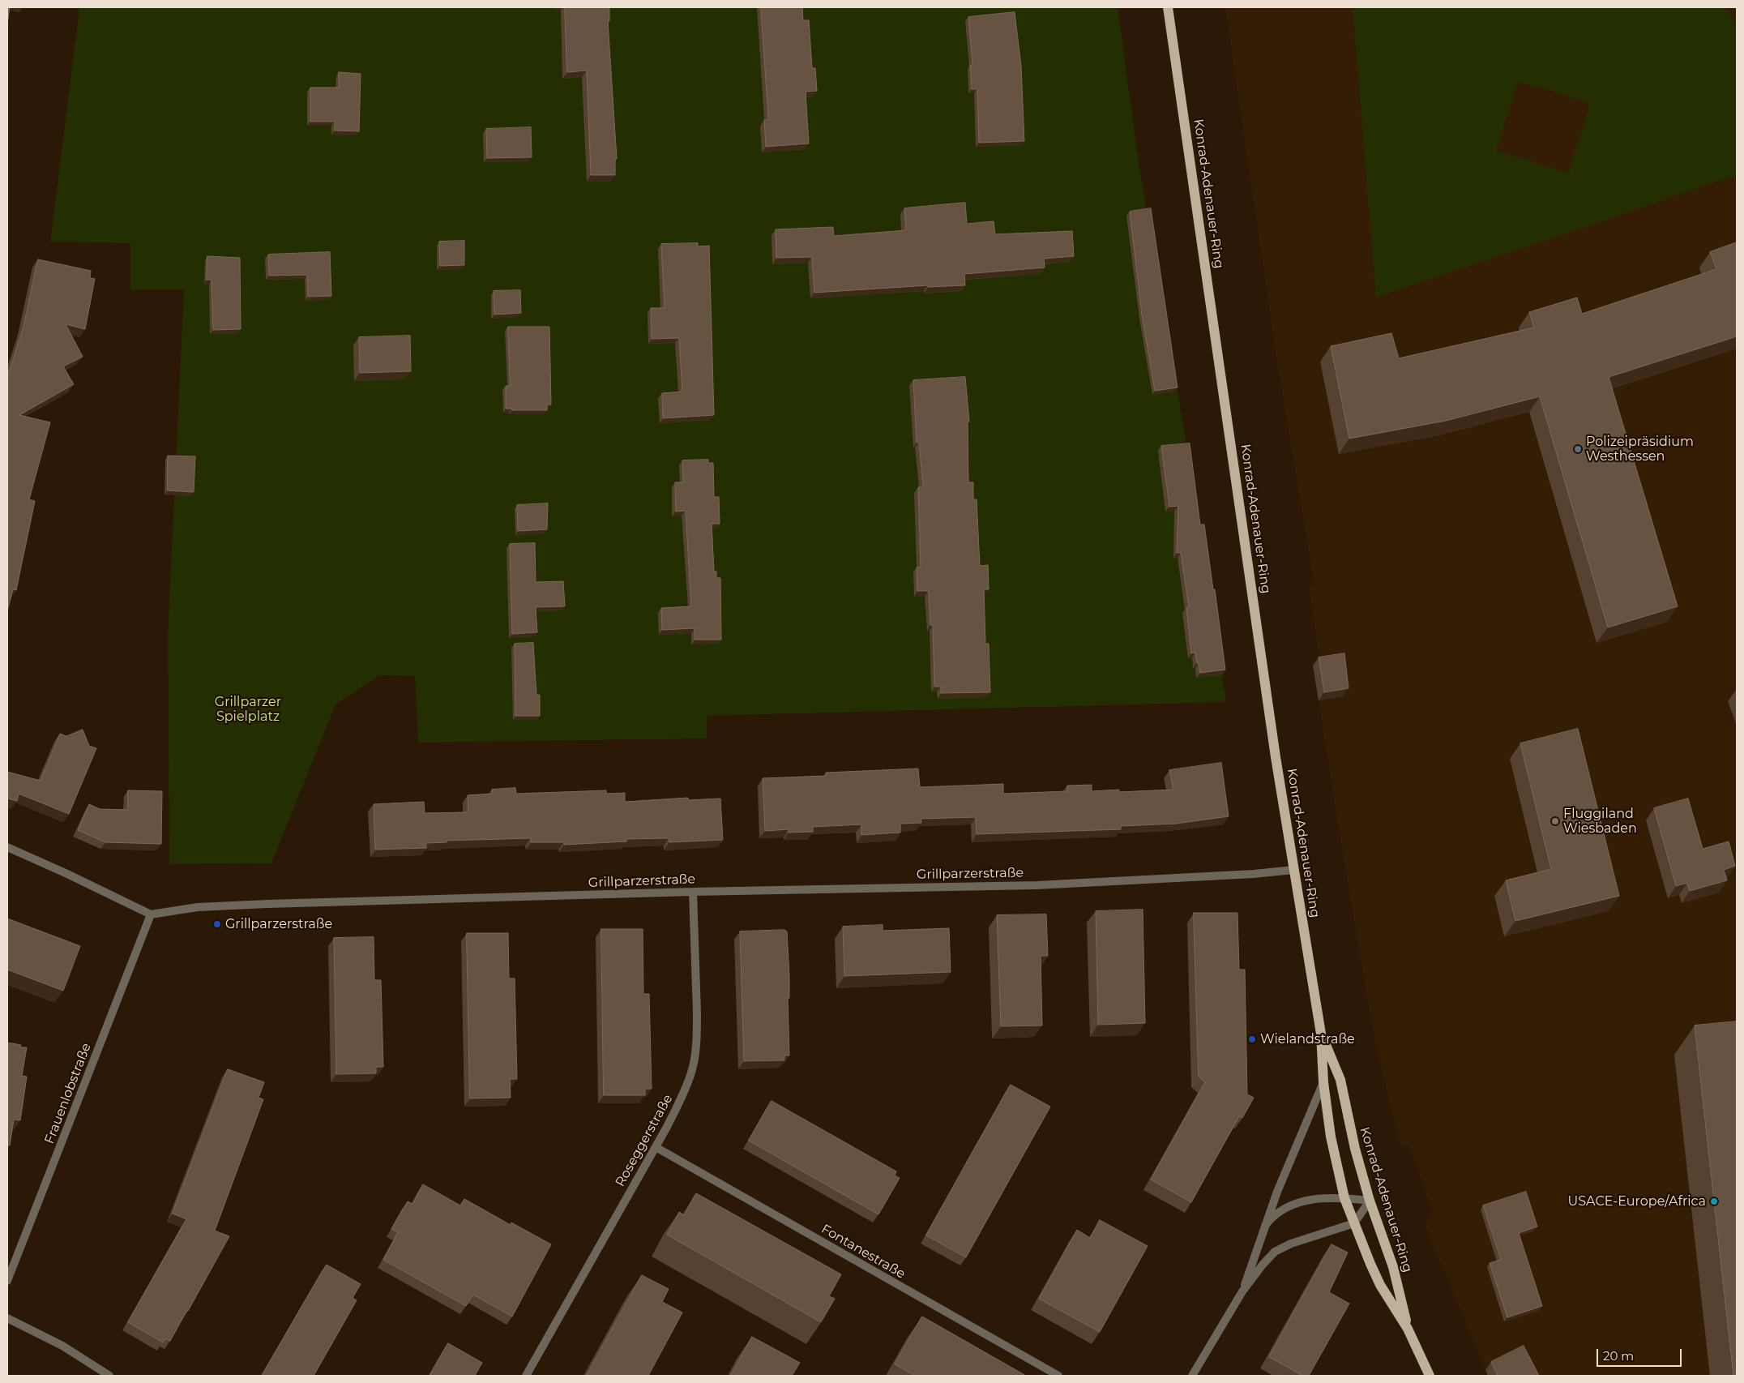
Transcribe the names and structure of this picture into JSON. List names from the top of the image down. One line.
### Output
{"streets":{"main road":["Konrad-Adenauer-Ring"],"street":["Grillparzerstraße","Frauenlobstraße","Roseggerstraße","Fontanestraße"]},"crossings":[["Konrad-Adenauer-Ring","Grillparzerstraße"],["Grillparzerstraße","Frauenlobstraße"],["Grillparzerstraße","Roseggerstraße"],["Roseggerstraße","Fontanestraße"]],"parks":["Grillparzer Spielplatz"],"places":["Polizeipräsidium Westhessen","Fluggiland Wiesbaden","Grillparzerstraße","Wielandstraße","USACE-Europe/Africa"],"scale_bar":"20 m"}
